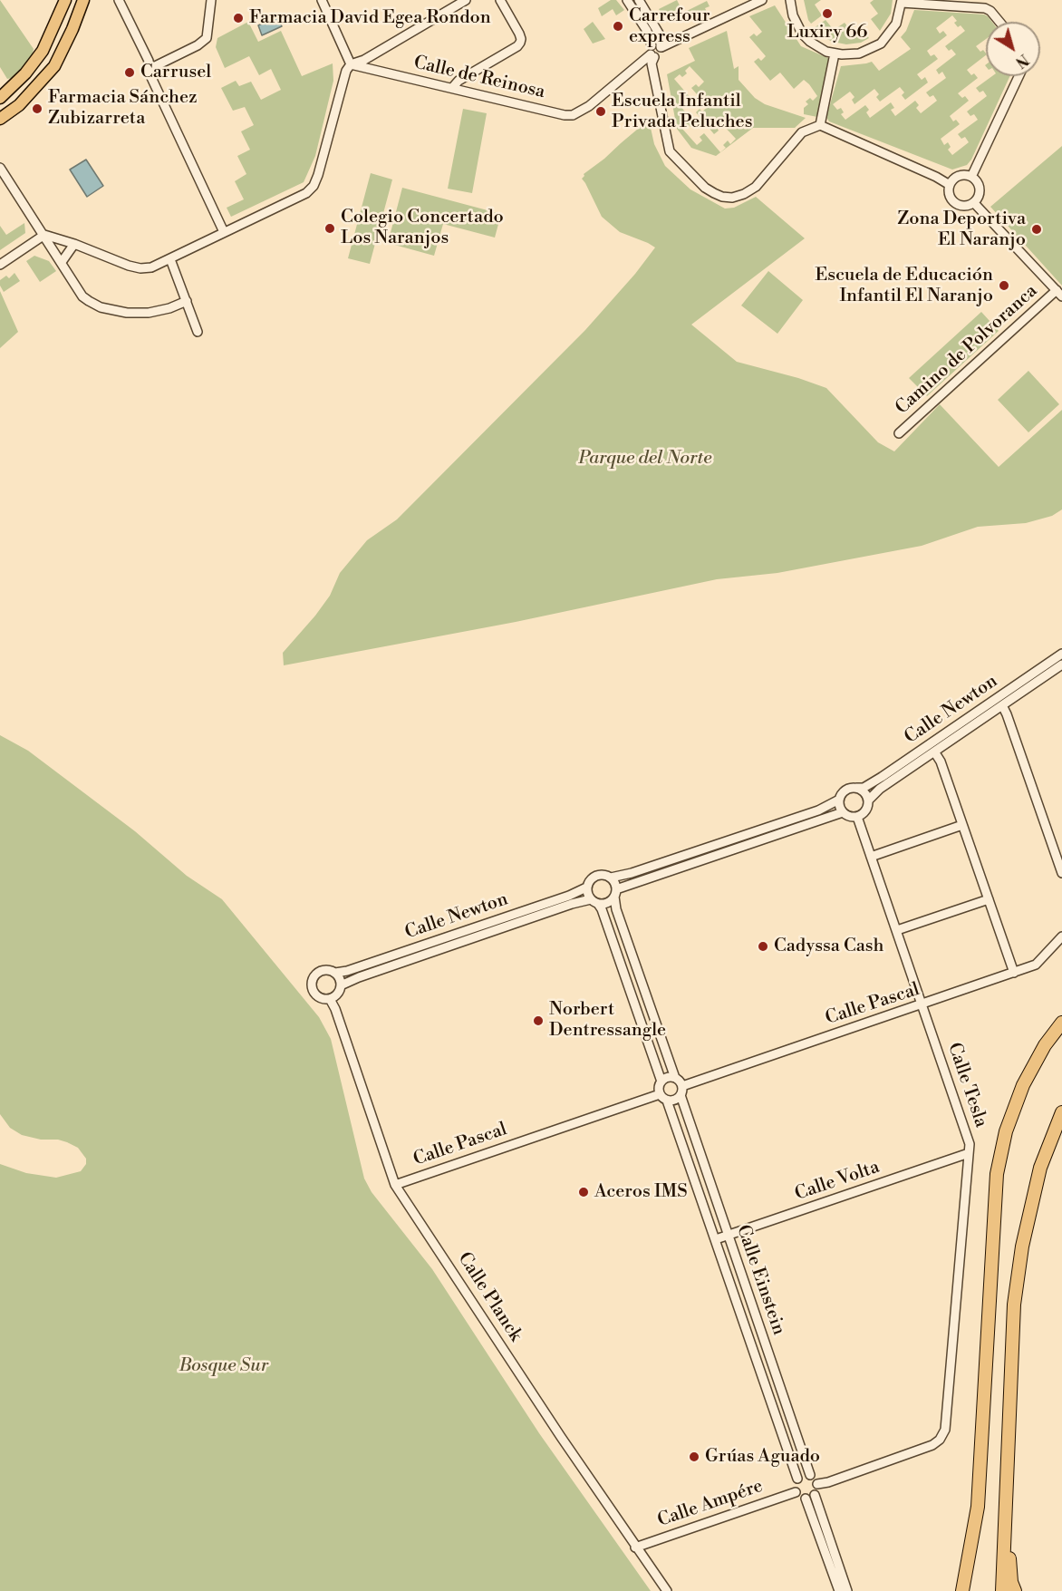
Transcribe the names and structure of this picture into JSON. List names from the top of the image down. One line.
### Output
{"streets":{"street":["Calle de Reinosa","Camino de Polvoranca","Calle Newton","Calle Pascal","Calle Tesla","Calle Volta","Calle Einstein","Calle Planck","Calle Ampére"]},"crossings":[["Calle Newton","Calle Tesla"],["Calle Newton","Calle Planck"],["Calle Pascal","Calle Tesla"],["Calle Pascal","Calle Einstein"],["Calle Pascal","Calle Planck"],["Calle Tesla","Calle Volta"],["Calle Tesla","Calle Einstein"],["Calle Tesla","Calle Ampére"],["Calle Volta","Calle Einstein"],["Calle Einstein","Calle Ampére"],["Calle Planck","Calle Ampére"]],"parks":["Parque del Norte","Bosque Sur"],"places":["Luxiry 66","Farmacia David Egea Rondon","Carrefour express","Carrusel","Farmacia Sánchez Zubizarreta","Escuela Infantil Privada Peluches","Colegio Concertado Los Naranjos","Zona Deportiva El Naranjo","Escuela de Educación Infantil El Naranjo","Cadyssa Cash","Norbert Dentressangle","Aceros IMS","Grúas Aguado"],"north":"bottom right"}
